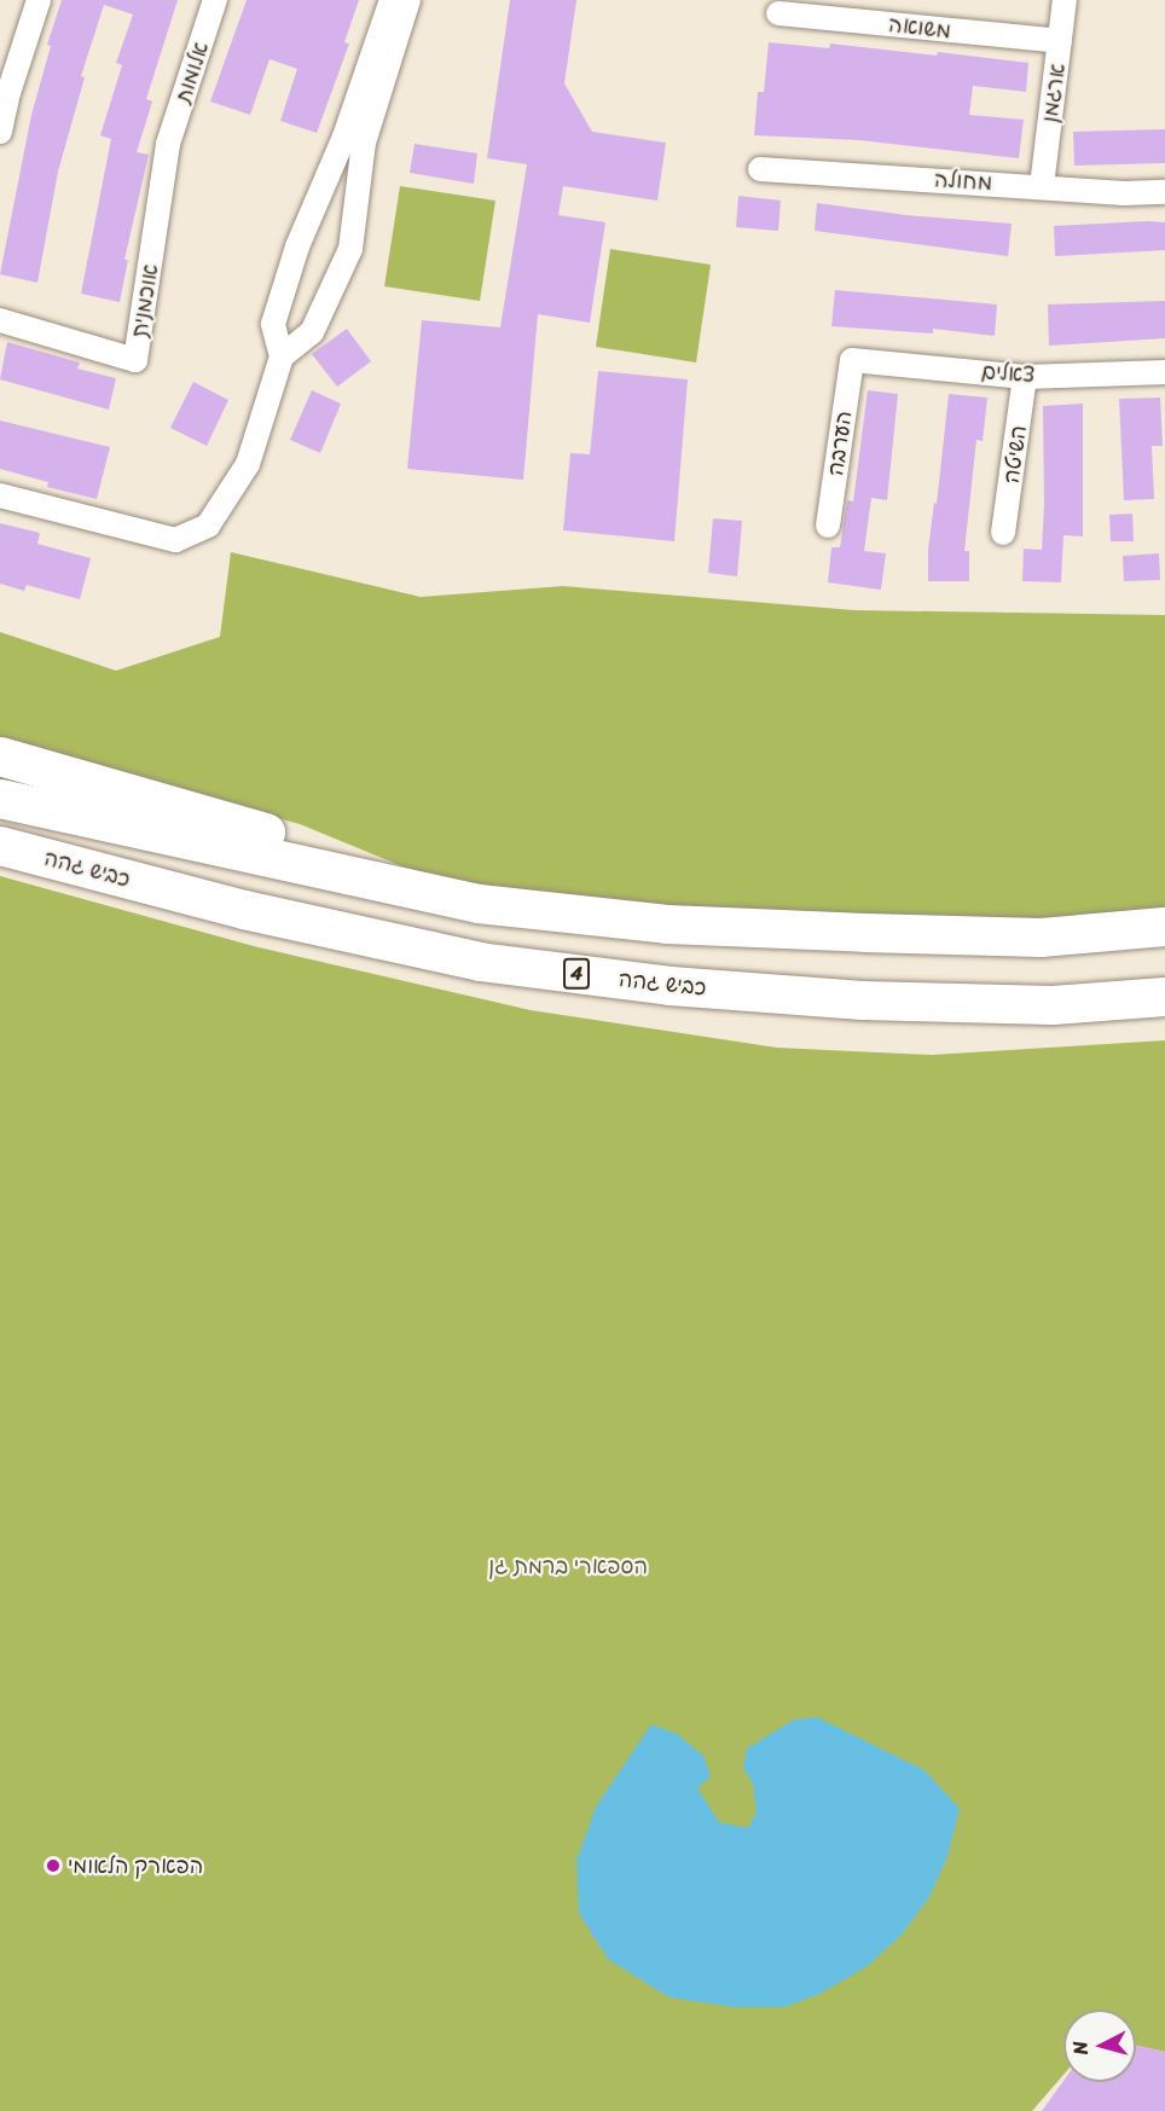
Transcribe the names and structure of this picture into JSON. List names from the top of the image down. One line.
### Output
{"streets":{"highway":["כביש גהה","4"],"street":["משואה","אלומות","ארגמן","מחולה","אוכמנית","צאלים","הערבה","השיטה"]},"crossings":[["משואה","ארגמן"],["אלומות","אוכמנית"],["ארגמן","מחולה"],["צאלים","הערבה"],["צאלים","השיטה"]],"parks":["הספארי ברמת גן"],"places":["הפארק הלאומי"],"north":"left"}
